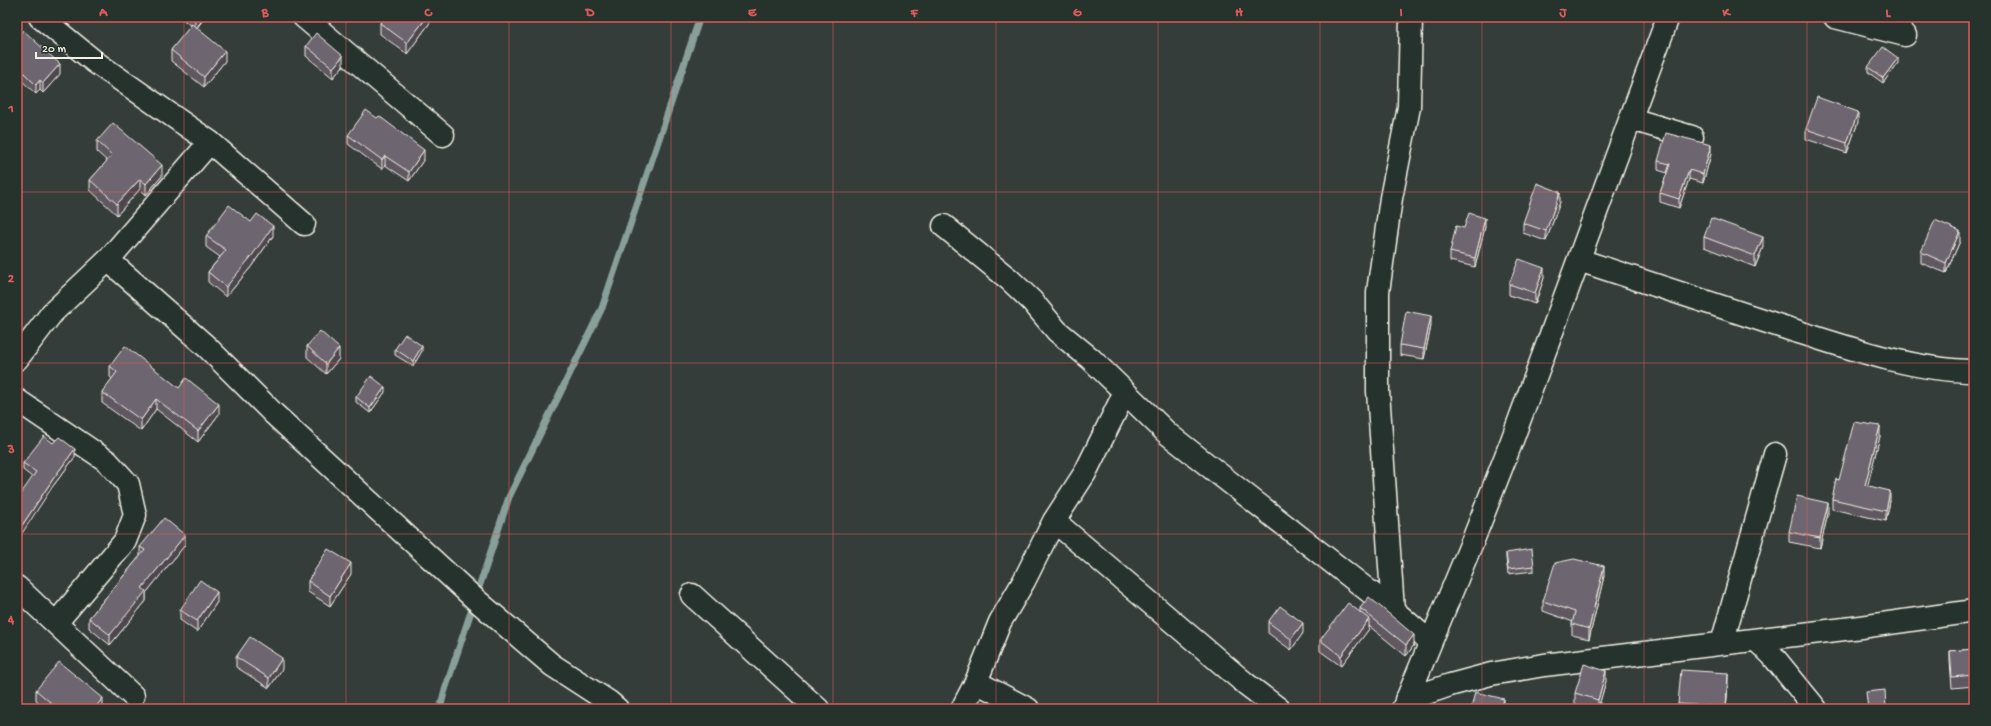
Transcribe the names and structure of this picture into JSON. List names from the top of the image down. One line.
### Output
{"scale_bar":"20 m","grid":{"columns":["A","B","C","D","E","F","G","H","I","J","K","L"],"rows":["1","2","3","4"]}}
